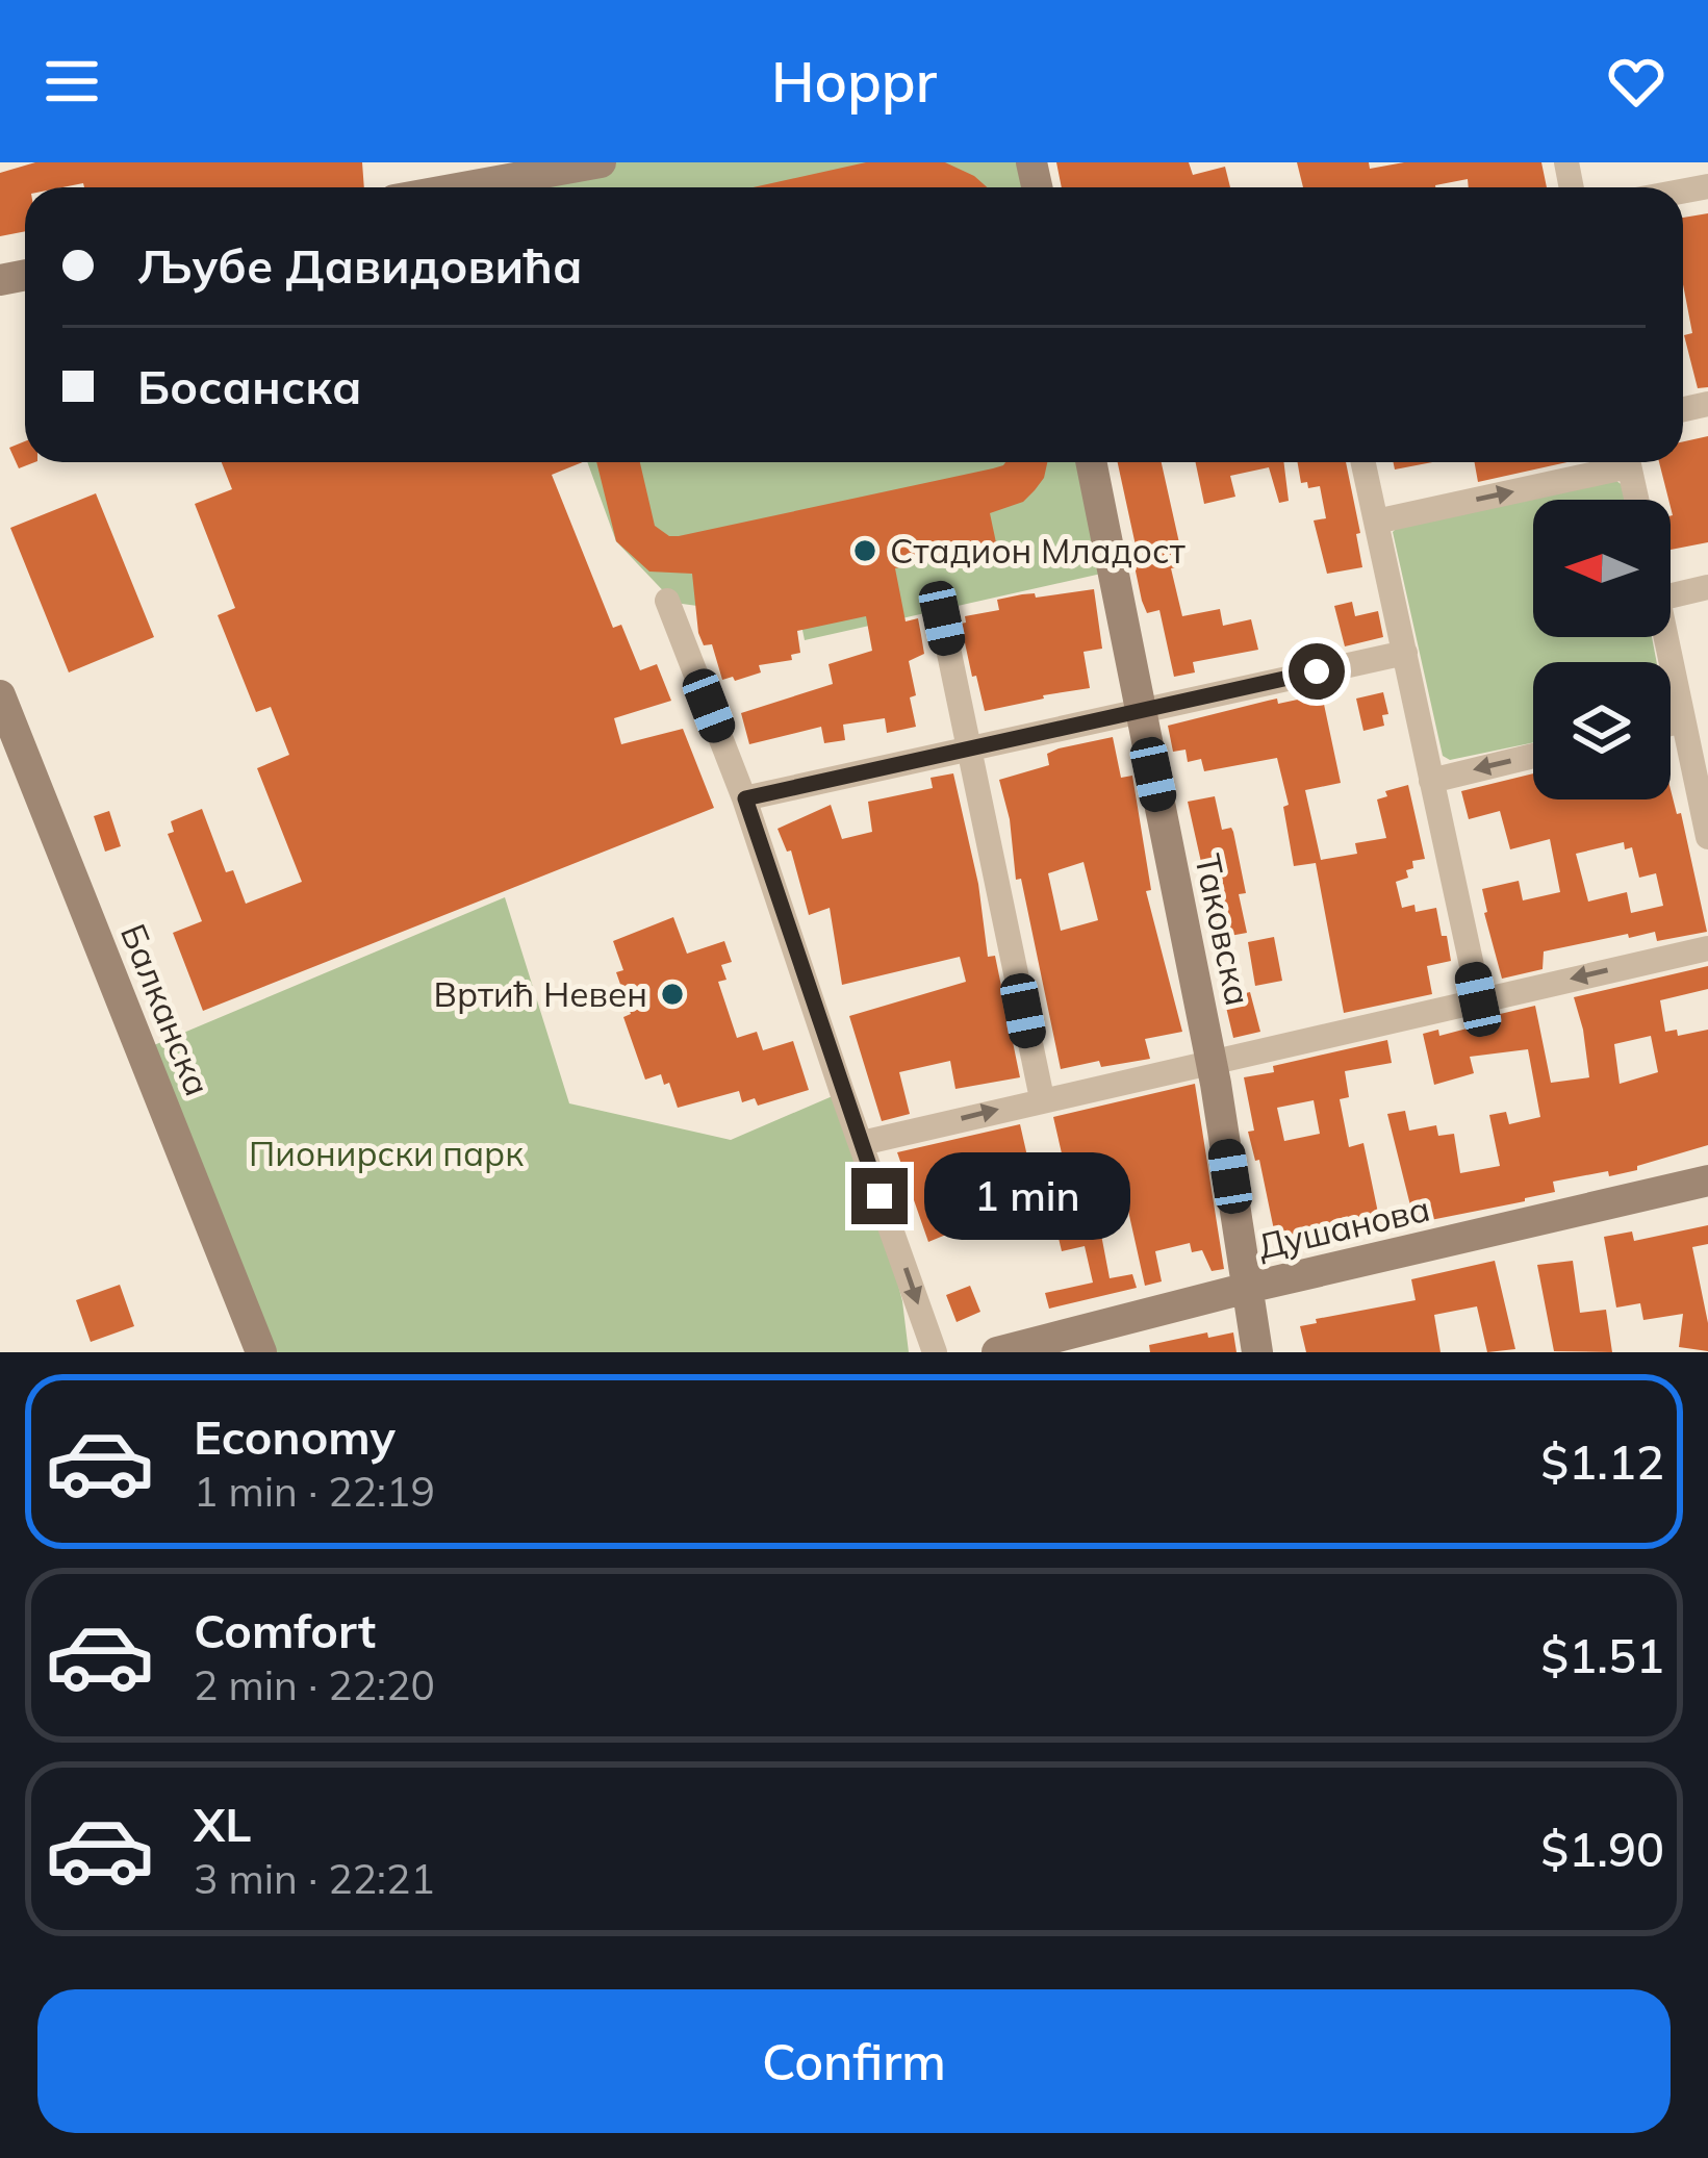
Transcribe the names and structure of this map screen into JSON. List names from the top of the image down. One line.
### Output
{"streets":{"main road":["Таковска","Балканска","Душанова"]},"crossings":[["Таковска","Душанова"]],"parks":["Пионирски парк"],"places":["Стадион Младост","Вртић Невен"],"north":"left","page":{"header":"Hoppr","banner":["Љубе Давидовића","Босанска"],"bubble":"1 min","list":[{"name":"Economy","note":"1 min · 22:19","value":"$1.12"},{"name":"Comfort","note":"2 min · 22:20","value":"$1.51"},{"name":"XL","note":"3 min · 22:21","value":"$1.90"}],"buttons":"Confirm"}}
